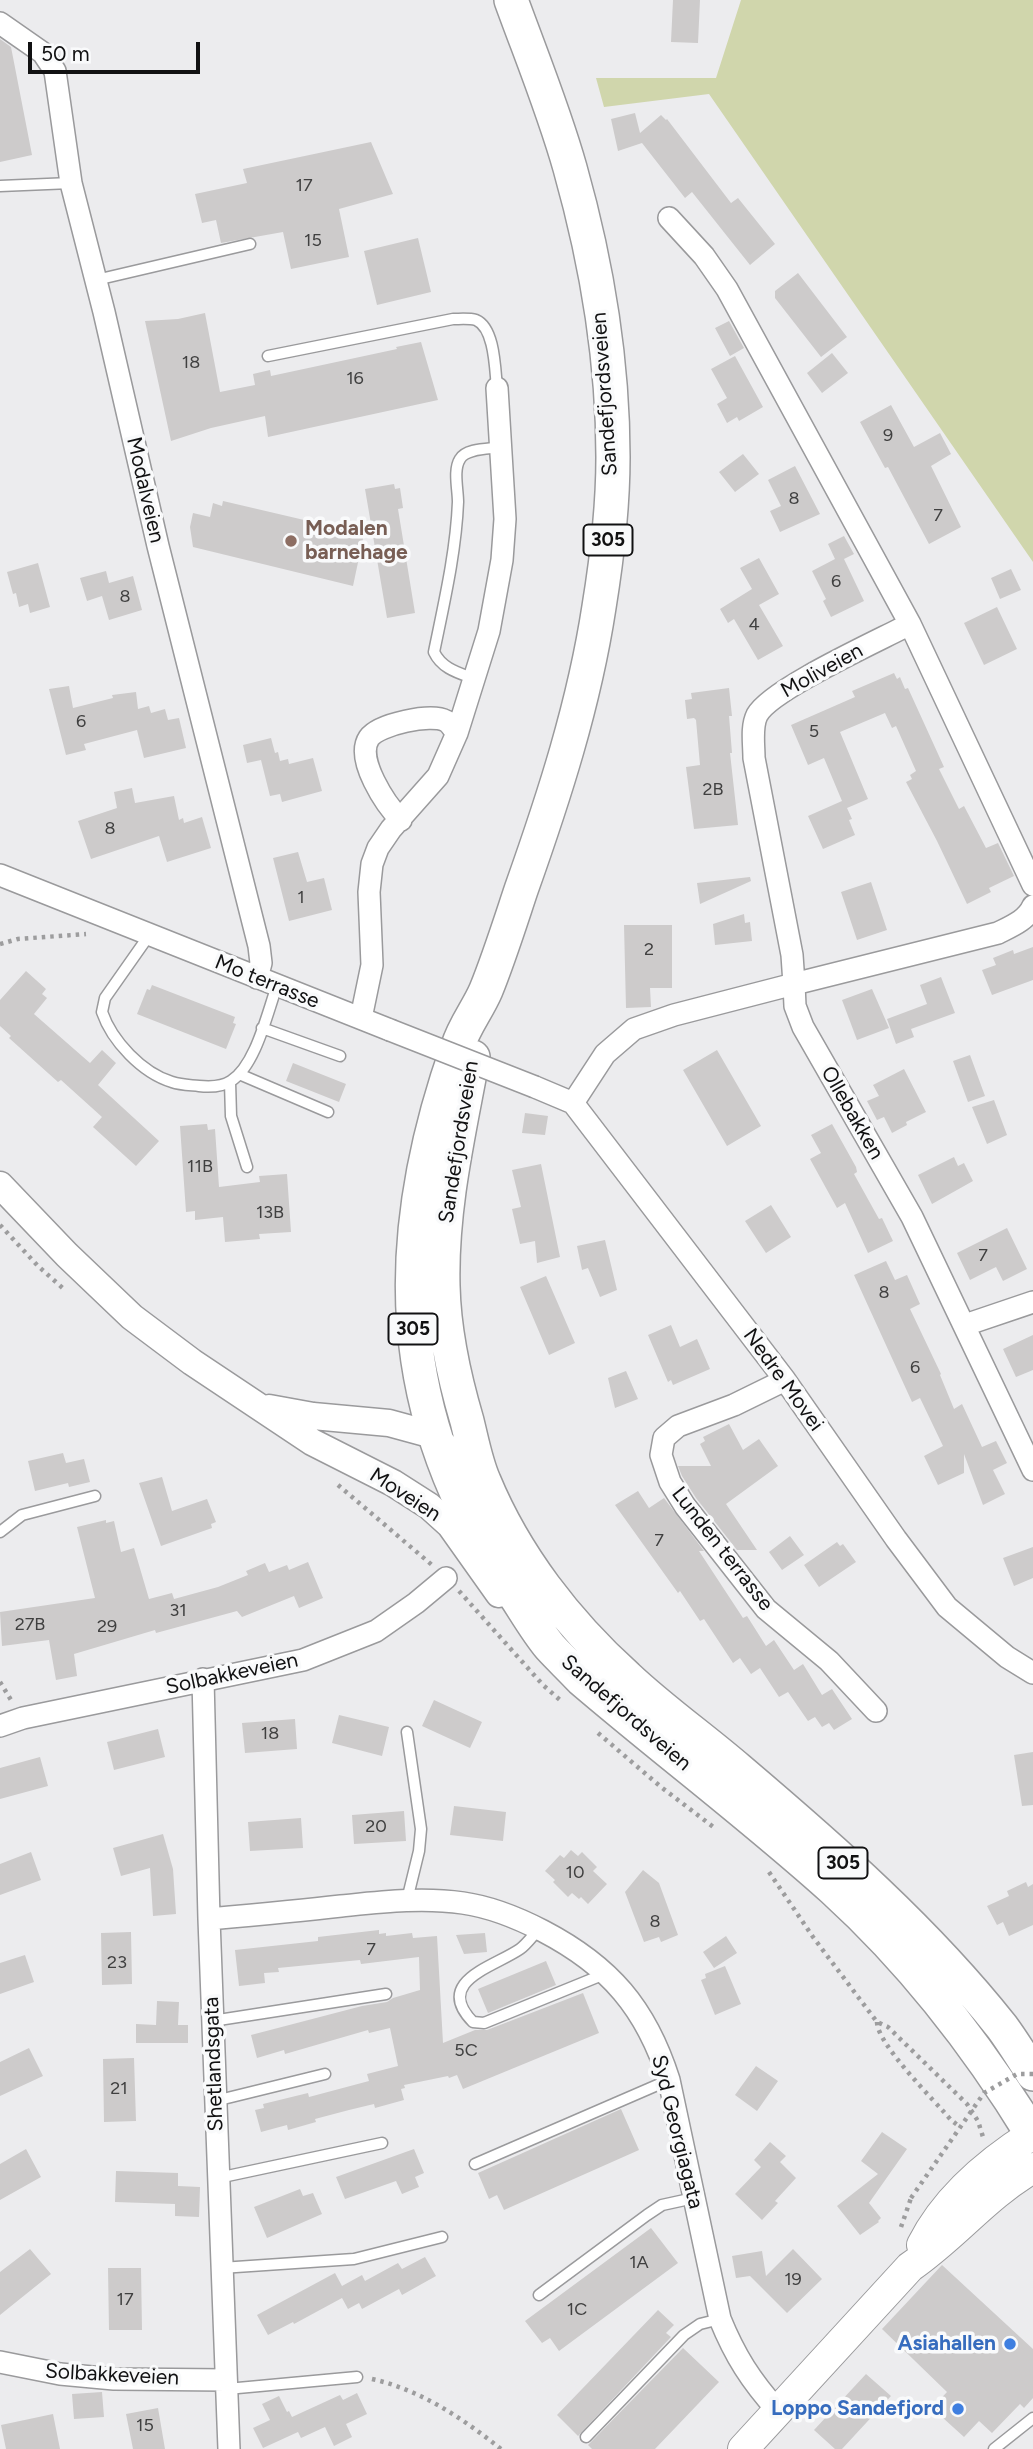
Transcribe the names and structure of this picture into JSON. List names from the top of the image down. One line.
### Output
{"streets":{"main road":["Sandefjordsveien","305"],"street":["Modalveien","Moliveien","Mo terrasse","Ollebakken","Nedre Movei","Moveien","Lunden terrasse","Solbakkeveien","Shetlandsgata","Syd Georgiagata"]},"crossings":[["Sandefjordsveien","Moveien"],["Modalveien","Mo terrasse"],["Moliveien","Ollebakken"],["Mo terrasse","Nedre Movei"],["Nedre Movei","Lunden terrasse"],["Solbakkeveien","Shetlandsgata"],["Shetlandsgata","Syd Georgiagata"]],"places":["Modalen barnehage","Asiahallen","Loppo Sandefjord"],"house_numbers":["17","15","18","16","9","8","7","6","8","4","6","5","2B","8","1","2","11B","13B","7","8","6","7","31","27B","29","18","20","10","8","7","23","5C","21","1A","19","17","1C","15"],"scale_bar":"50 m"}
